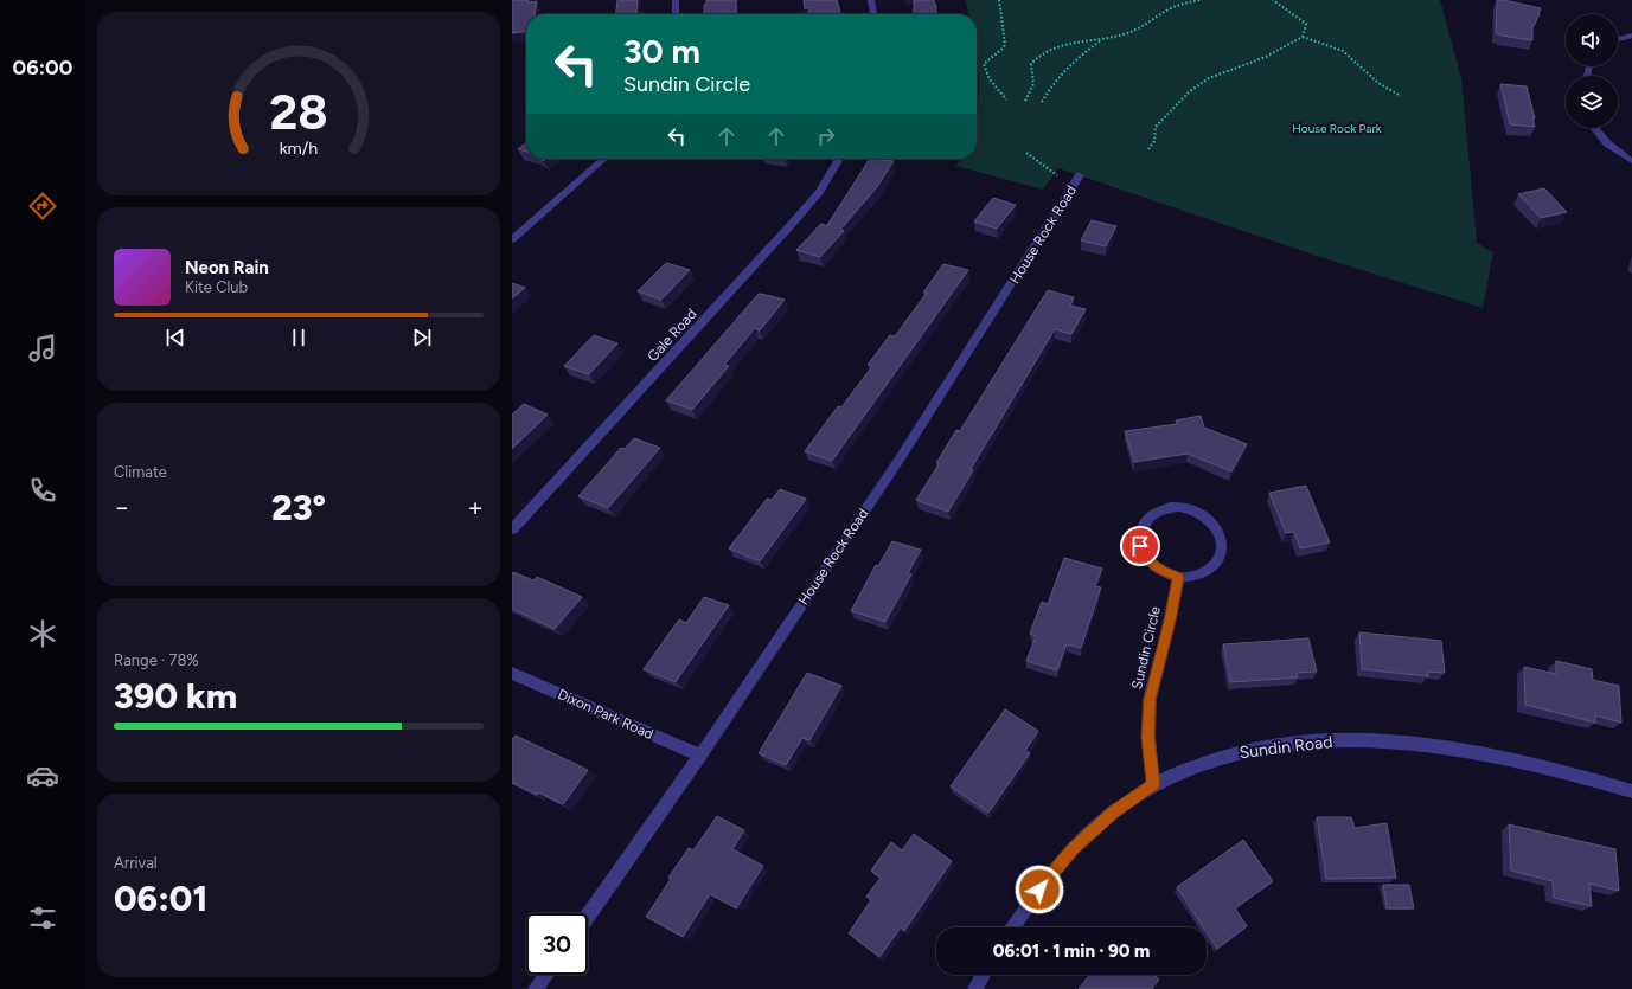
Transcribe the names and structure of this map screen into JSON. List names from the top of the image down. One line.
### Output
{"streets":{"street":["House Rock Road","Gale Road","Sundin Circle","Dixon Park Road","Sundin Road"]},"crossings":[["House Rock Road","Dixon Park Road"],["Sundin Circle","Sundin Road"]],"parks":["House Rock Park"],"page":{"tabs":"06:00","turn":["30 m","Sundin Circle"],"song":["Neon Rain","Kite Club"],"tile":["Climate",["Range · 78%","390 km"],["Arrival","06:01"]],"heat":["−","23°","+"],"limit":"30","trip":"06:01 · 1 min · 90 m","gauge":["28","km/h"]}}
